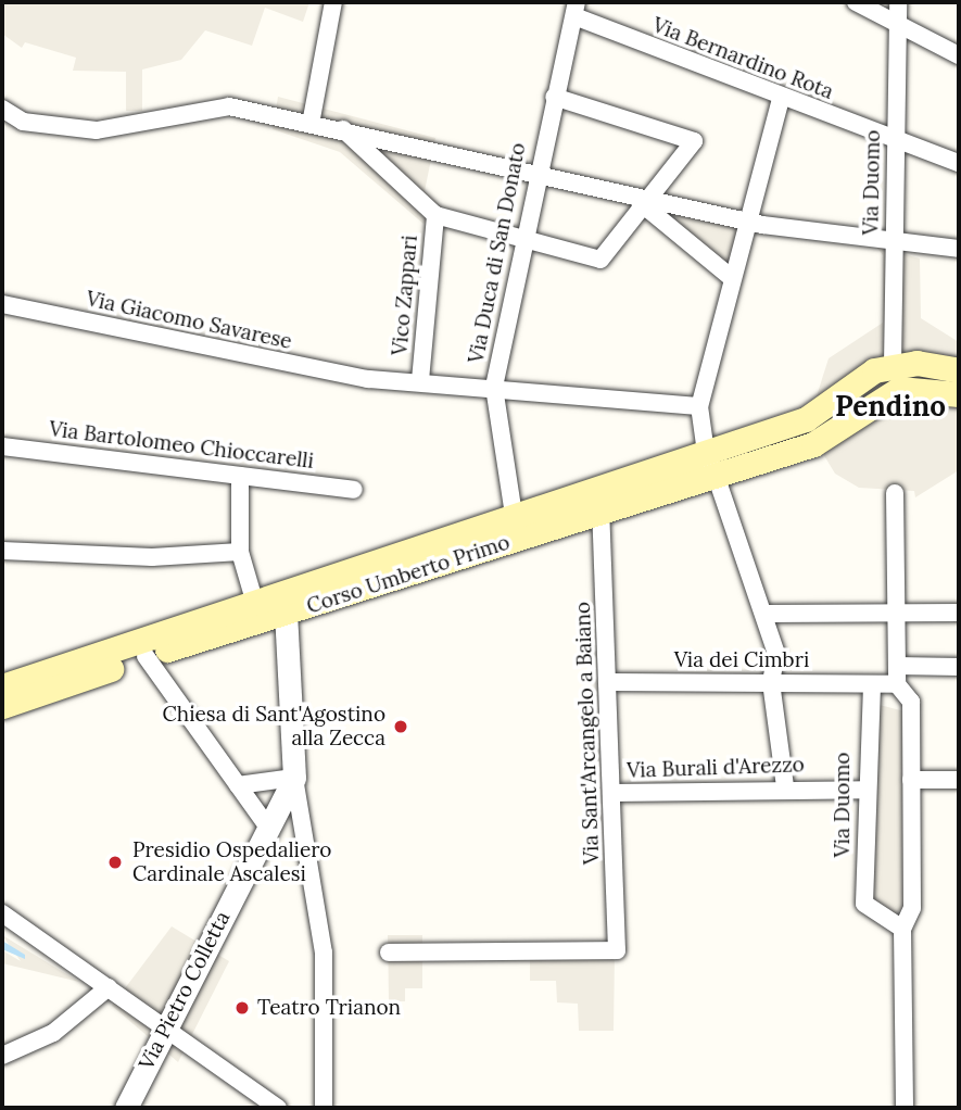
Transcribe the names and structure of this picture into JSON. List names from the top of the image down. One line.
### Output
{"streets":{"main road":["Corso Umberto Primo"],"street":["Via Bernardino Rota","Via Duomo","Via Duca di San Donato","Vico Zappari","Via Giacomo Savarese","Via Bartolomeo Chioccarelli","Via dei Cimbri","Via Sant'Arcangelo a Baiano","Via Burali d'Arezzo","Via Pietro Colletta"]},"crossings":[["Via Bernardino Rota","Via Duomo"],["Via Bernardino Rota","Via Duca di San Donato"],["Via Duomo","Corso Umberto Primo"],["Via Duomo","Via dei Cimbri"],["Via Duomo","Via Burali d'Arezzo"],["Via Duca di San Donato","Via Giacomo Savarese"],["Via Duca di San Donato","Corso Umberto Primo"],["Vico Zappari","Via Giacomo Savarese"],["Corso Umberto Primo","Via Sant'Arcangelo a Baiano"],["Via dei Cimbri","Via Sant'Arcangelo a Baiano"],["Via Sant'Arcangelo a Baiano","Via Burali d'Arezzo"]],"districts":["Pendino"],"places":["Chiesa di Sant'Agostino alla Zecca","Presidio Ospedaliero Cardinale Ascalesi","Teatro Trianon"]}
